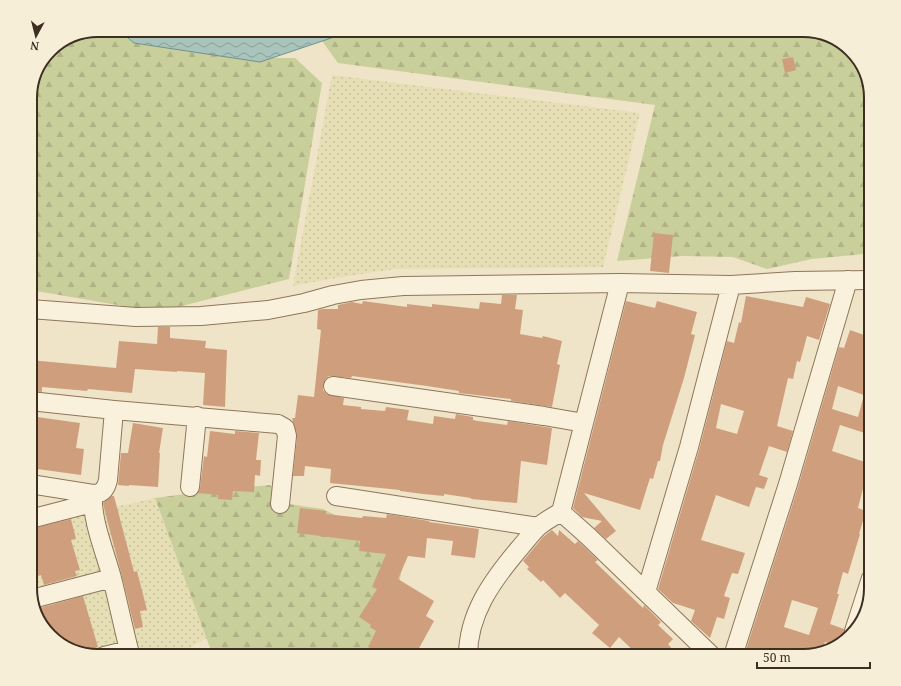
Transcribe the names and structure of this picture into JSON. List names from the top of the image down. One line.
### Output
{"scale_bar":"50 m","north":"bottom"}
